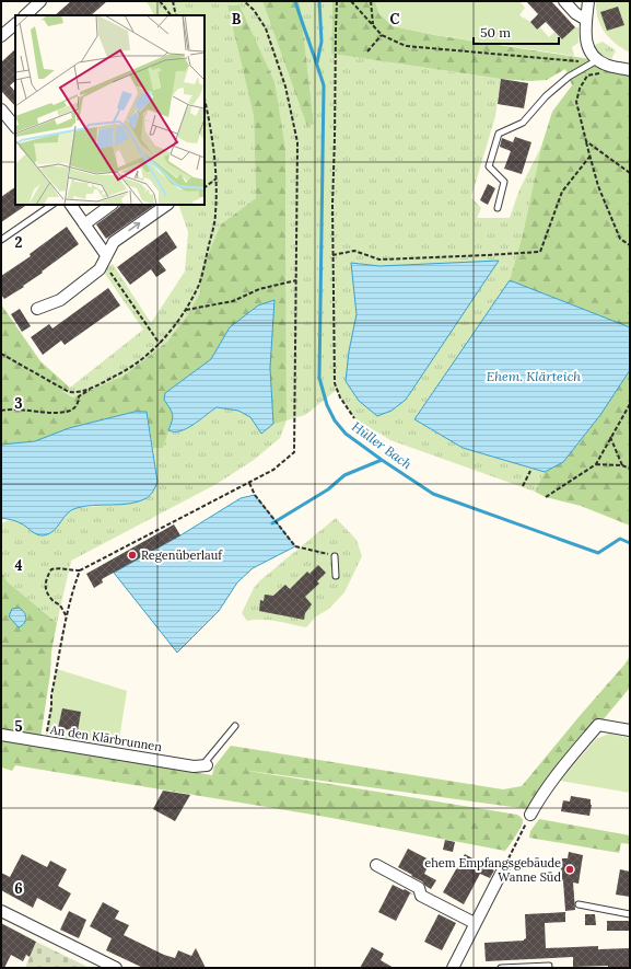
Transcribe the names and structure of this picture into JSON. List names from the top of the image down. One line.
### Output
{"streets":{"street":["An den Klärbrunnen"]},"water":["Ehem. Klärteich","Hüller Bach"],"places":["Regenüberlauf","ehem Empfangsgebäude Wanne Süd"],"scale_bar":"50 m","grid":{"columns":["B","C"],"rows":["2","3","4","5","6"]}}
